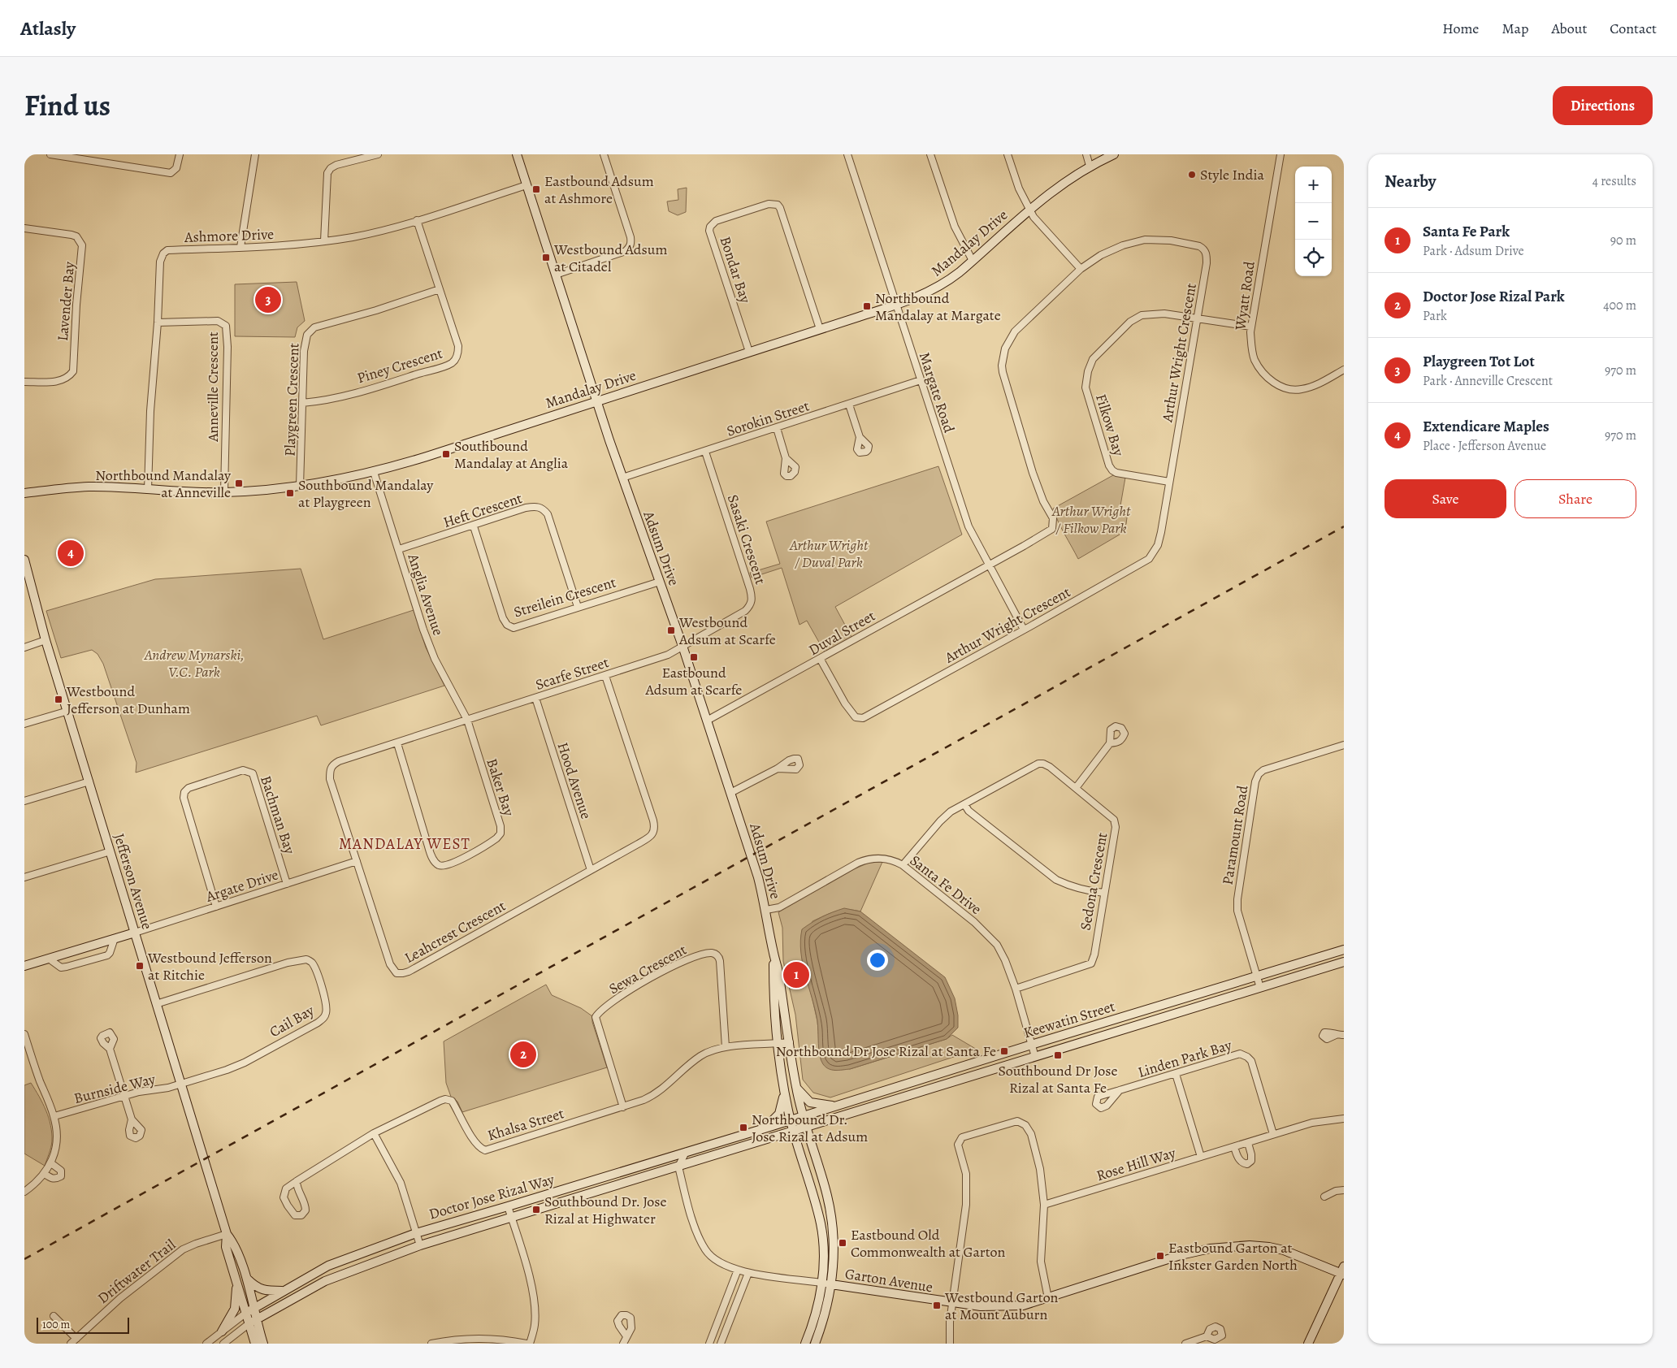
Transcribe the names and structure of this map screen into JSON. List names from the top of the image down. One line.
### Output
{"streets":{"street":["Ashmore Drive","Mandalay Drive","Bondar Bay","Wyatt Road","Lavender Bay","Arthur Wright Crescent","Piney Crescent","Anneville Crescent","Margate Road","Playgreen Crescent","Sorokin Street","Filkow Bay","Heft Crescent","Sasaki Crescent","Adsum Drive","Anglia Avenue","Streilein Crescent","Duval Street","Scarfe Street","Hood Avenue","Baker Bay","Bachman Bay","Paramount Road","Jefferson Avenue","Sedona Crescent","Santa Fe Drive","Argate Drive","Leahcrest Crescent","Sewa Crescent","Keewatin Street","Cail Bay","Linden Park Bay","Burnside Way","Khalsa Street","Rose Hill Way","Doctor Jose Rizal Way","Driftwater Trail","Garton Avenue"]},"crossings":[["Ashmore Drive","Mandalay Drive"],["Ashmore Drive","Piney Crescent"],["Ashmore Drive","Anneville Crescent"],["Ashmore Drive","Adsum Drive"],["Mandalay Drive","Bondar Bay"],["Mandalay Drive","Anneville Crescent"],["Mandalay Drive","Margate Road"],["Mandalay Drive","Playgreen Crescent"],["Mandalay Drive","Adsum Drive"],["Mandalay Drive","Anglia Avenue"],["Wyatt Road","Filkow Bay"],["Arthur Wright Crescent","Margate Road"],["Arthur Wright Crescent","Filkow Bay"],["Arthur Wright Crescent","Duval Street"],["Piney Crescent","Playgreen Crescent"],["Margate Road","Sorokin Street"],["Margate Road","Duval Street"],["Sorokin Street","Sasaki Crescent"],["Sorokin Street","Adsum Drive"],["Heft Crescent","Anglia Avenue"],["Heft Crescent","Streilein Crescent"],["Sasaki Crescent","Adsum Drive"],["Sasaki Crescent","Scarfe Street"],["Adsum Drive","Streilein Crescent"],["Adsum Drive","Duval Street"],["Adsum Drive","Scarfe Street"],["Adsum Drive","Santa Fe Drive"],["Adsum Drive","Keewatin Street"],["Adsum Drive","Khalsa Street"],["Adsum Drive","Doctor Jose Rizal Way"],["Adsum Drive","Garton Avenue"],["Anglia Avenue","Scarfe Street"],["Anglia Avenue","Baker Bay"],["Anglia Avenue","Leahcrest Crescent"],["Scarfe Street","Hood Avenue"],["Scarfe Street","Baker Bay"],["Scarfe Street","Leahcrest Crescent"],["Hood Avenue","Leahcrest Crescent"],["Baker Bay","Leahcrest Crescent"],["Bachman Bay","Argate Drive"],["Paramount Road","Keewatin Street"],["Jefferson Avenue","Argate Drive"],["Jefferson Avenue","Cail Bay"],["Jefferson Avenue","Burnside Way"],["Jefferson Avenue","Doctor Jose Rizal Way"],["Jefferson Avenue","Driftwater Trail"],["Sedona Crescent","Santa Fe Drive"],["Santa Fe Drive","Keewatin Street"],["Argate Drive","Leahcrest Crescent"],["Sewa Crescent","Khalsa Street"],["Keewatin Street","Doctor Jose Rizal Way"],["Cail Bay","Burnside Way"],["Linden Park Bay","Rose Hill Way"]],"districts":["MANDALAY WEST"],"parks":["Arthur Wright / Filkow Park","Arthur Wright / Duval Park","Andrew Mynarski, V.C. Park"],"places":{"other":["Style India"],"transit":["Eastbound Adsum at Ashmore","Westbound Adsum at Citadel","Northbound Mandalay at Margate","Southbound Mandalay at Anglia","Northbound Mandalay at Anneville","Southbound Mandalay at Playgreen","Westbound Adsum at Scarfe","Eastbound Adsum at Scarfe","Westbound Jefferson at Dunham","Westbound Jefferson at Ritchie","Northbound Dr Jose Rizal at Santa Fe","Southbound Dr Jose Rizal at Santa Fe","Northbound Dr. Jose Rizal at Adsum","Southbound Dr. Jose Rizal at Highwater","Eastbound Old Commonwealth at Garton","Eastbound Garton at Inkster Garden North","Westbound Garton at Mount Auburn"]},"scale_bar":"100 m","page":{"header":"Atlasly","nav":["Home","Map","About","Contact"],"title":"Find us","buttons":["Directions",["Save","Share"]],"heading":["Nearby","4 results"],"map_buttons":["+","−"],"list":[{"mark":"1","name":"Santa Fe Park","note":"Park · Adsum Drive","value":"90 m"},{"mark":"2","name":"Doctor Jose Rizal Park","note":"Park","value":"400 m"},{"mark":"3","name":"Playgreen Tot Lot","note":"Park · Anneville Crescent","value":"970 m"},{"mark":"4","name":"Extendicare Maples","note":"Place · Jefferson Avenue","value":"970 m"}],"pins":["3","4","1","2"],"scale":"100 m"}}
